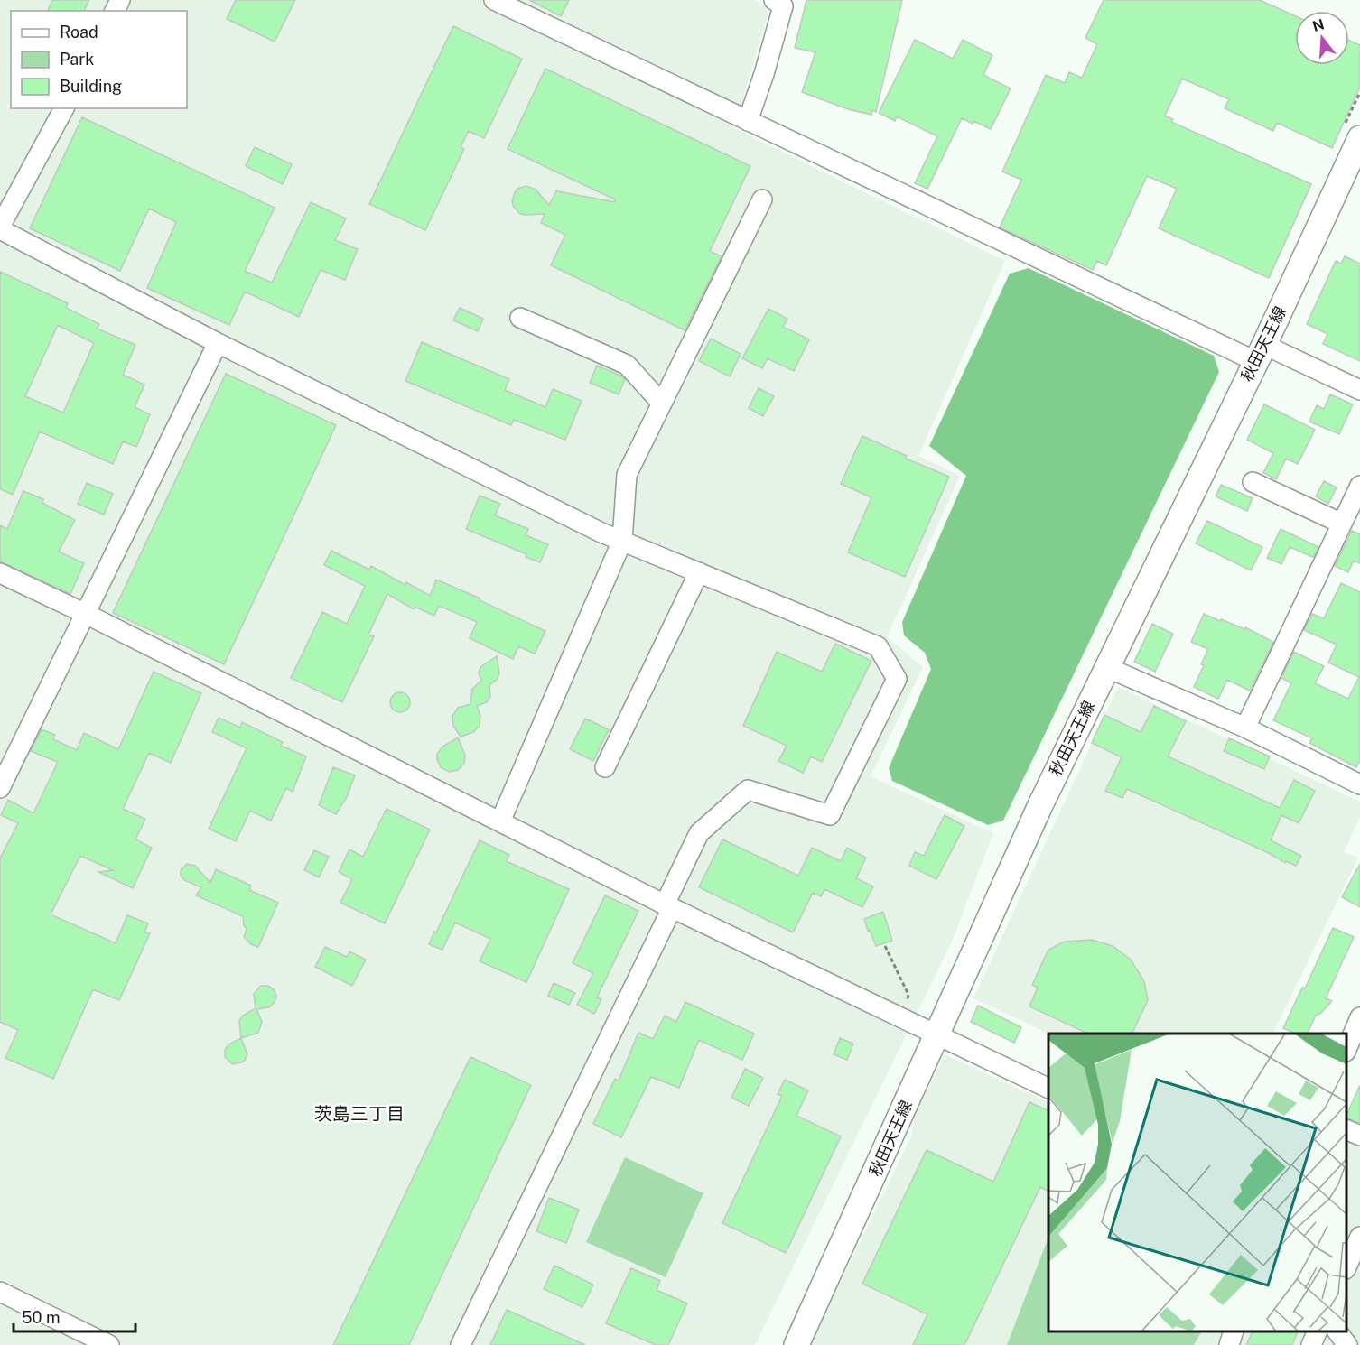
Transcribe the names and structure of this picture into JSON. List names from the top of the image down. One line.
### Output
{"streets":{"main road":["秋田天王線"]},"districts":["茨島三丁目"],"legend":["Road","Park","Building"],"scale_bar":"50 m","north":"top"}
